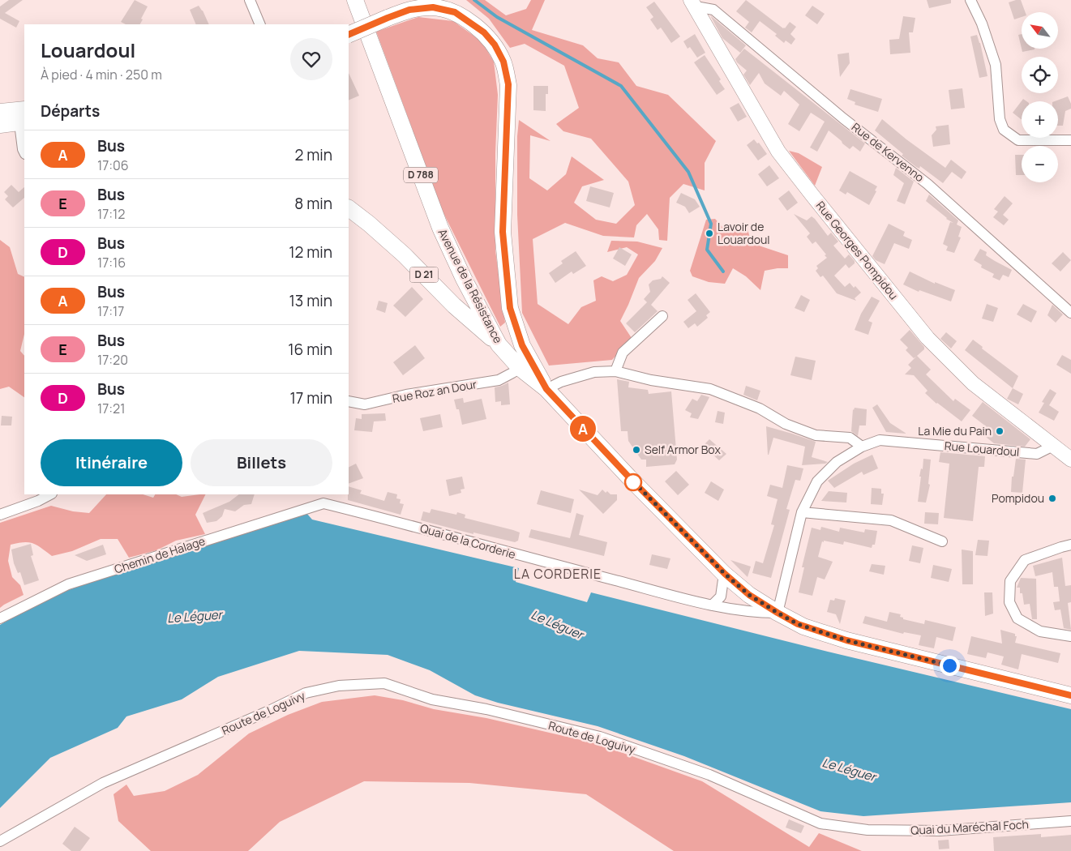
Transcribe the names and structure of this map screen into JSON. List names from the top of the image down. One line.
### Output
{"streets":{"main road":["D 788","Rue Georges Pompidou","D 21","Avenue de la Résistance"],"street":["Rue de Kervenno","Rue Roz an Dour","Rue Louardoul","Quai de la Corderie","Chemin de Halage","Route de Loguivy","Quai du Maréchal Foch"]},"crossings":[["Rue de Kervenno","Rue Georges Pompidou"],["Rue Georges Pompidou","Rue Louardoul"],["D 21","Avenue de la Résistance"],["Avenue de la Résistance","Rue Roz an Dour"],["Avenue de la Résistance","Rue Louardoul"],["Avenue de la Résistance","Quai de la Corderie"],["Rue Louardoul","Quai de la Corderie"],["Quai de la Corderie","Chemin de Halage"],["Route de Loguivy","Quai du Maréchal Foch"]],"districts":["LA CORDERIE"],"water":["Le Léguer"],"places":["Lavoir de Louardoul","La Mie du Pain","Self Armor Box","Pompidou"],"lines":["bus line A"],"north":"top left","page":{"on_map":"A","map_buttons":["+","−"],"heading":[["Louardoul","À pied · 4 min · 250 m"],"Départs"],"list":[{"mark":"A","name":"Bus","note":"17:06","value":"2 min"},{"mark":"E","name":"Bus","note":"17:12","value":"8 min"},{"mark":"D","name":"Bus","note":"17:16","value":"12 min"},{"mark":"A","name":"Bus","note":"17:17","value":"13 min"},{"mark":"E","name":"Bus","note":"17:20","value":"16 min"},{"mark":"D","name":"Bus","note":"17:21","value":"17 min"}],"buttons":["Itinéraire","Billets"]}}
